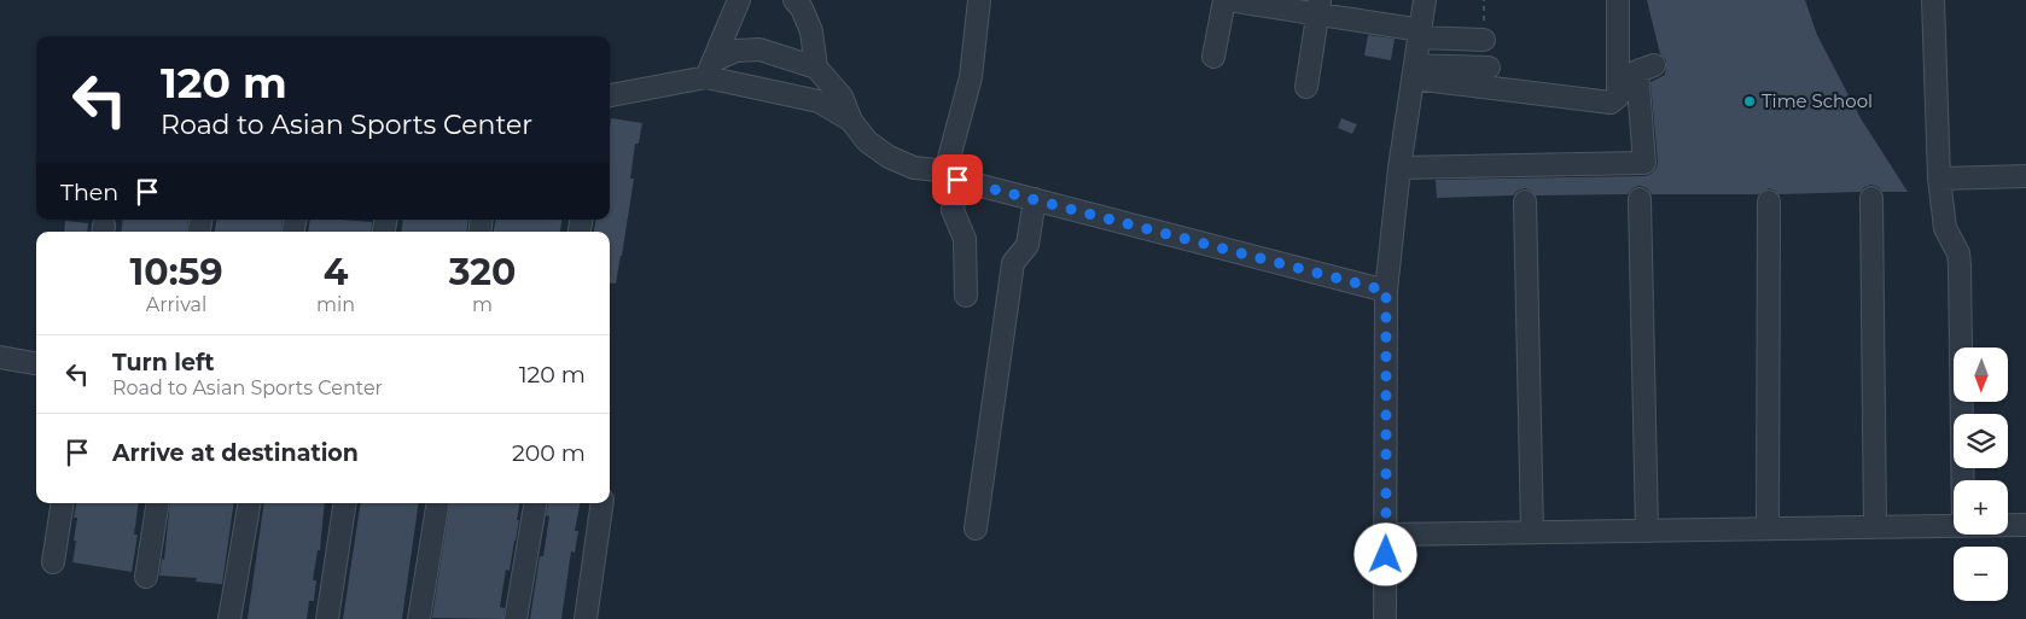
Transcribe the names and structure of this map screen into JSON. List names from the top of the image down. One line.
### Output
{"places":["Time School"],"north":"bottom","page":{"turn":["120 m","Road to Asian Sports Center"],"then":"Then","eta":["10:59","Arrival","4","min","320","m"],"list":[{"name":"Turn left","note":"Road to Asian Sports Center","value":"120 m"},{"name":"Arrive at destination","value":"200 m"}],"map_buttons":["+","−"]}}
